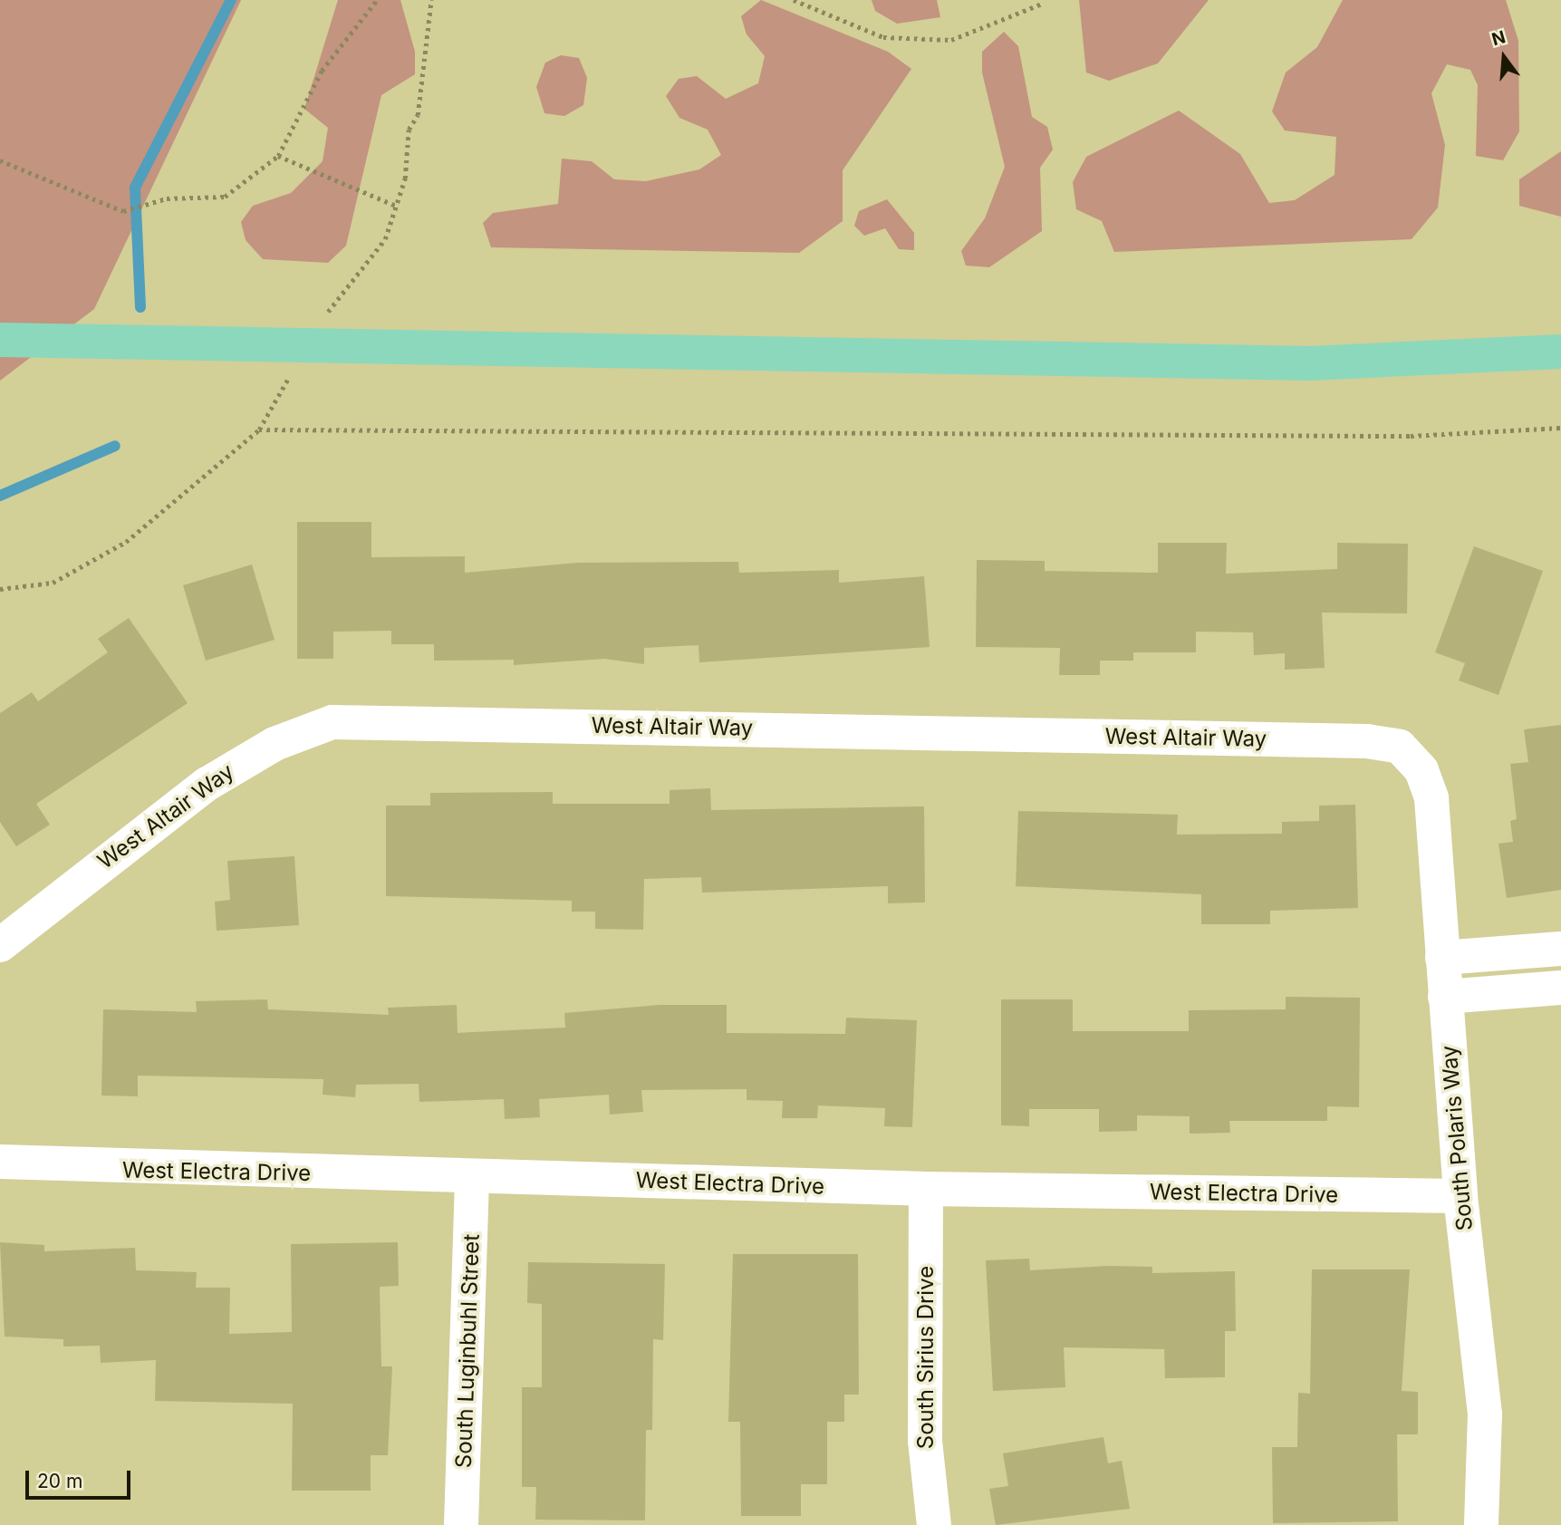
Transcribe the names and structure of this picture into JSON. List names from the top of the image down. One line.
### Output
{"streets":{"street":["West Altair Way","South Polaris Way","West Electra Drive","South Luginbuhl Street","South Sirius Drive"]},"crossings":[["West Altair Way","South Polaris Way"],["South Polaris Way","West Electra Drive"],["West Electra Drive","South Luginbuhl Street"],["West Electra Drive","South Sirius Drive"]],"scale_bar":"20 m","north":"top"}
